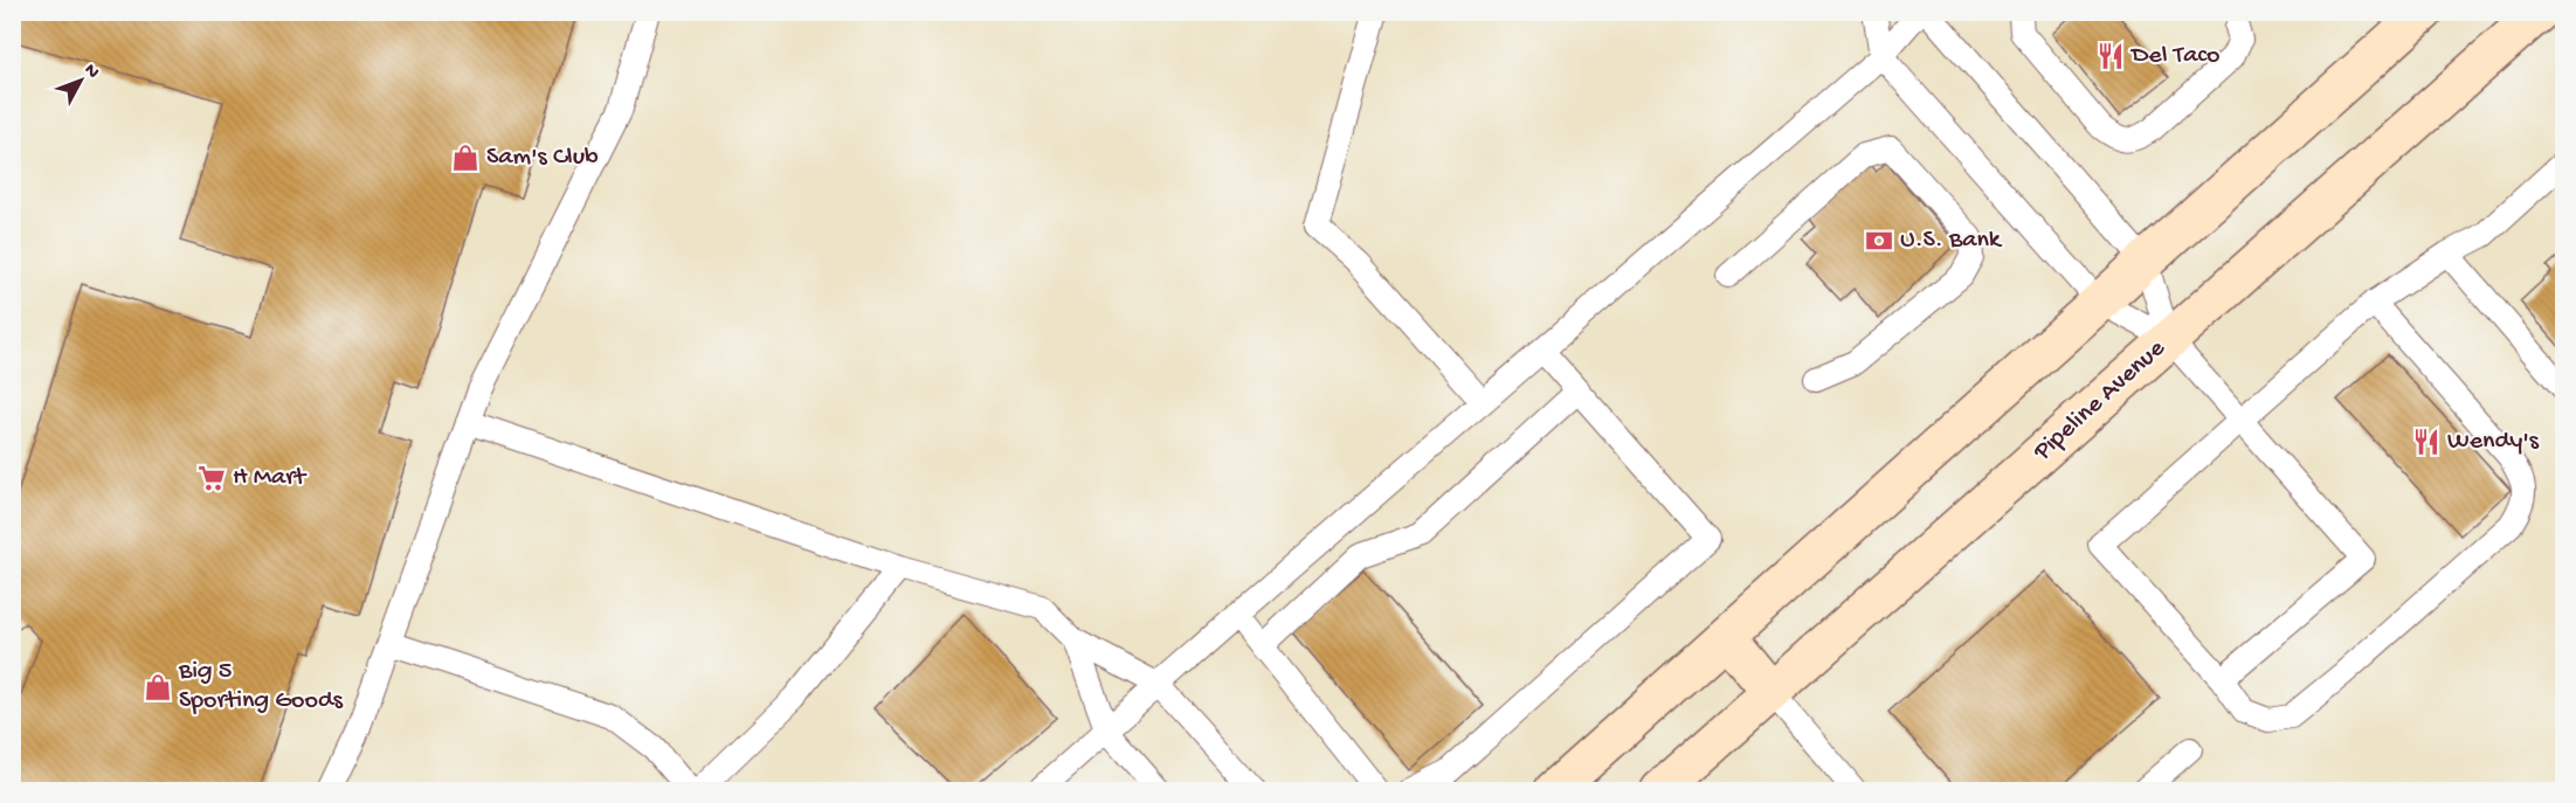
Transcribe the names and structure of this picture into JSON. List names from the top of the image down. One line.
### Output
{"streets":{"main road":["Pipeline Avenue"]},"places":{"restaurant":["Del Taco","Wendy's"],"shop":["Sam's Club","Big 5 Sporting Goods"],"bank":["U.S. Bank"],"supermarket":["H Mart"]},"north":"top right"}
